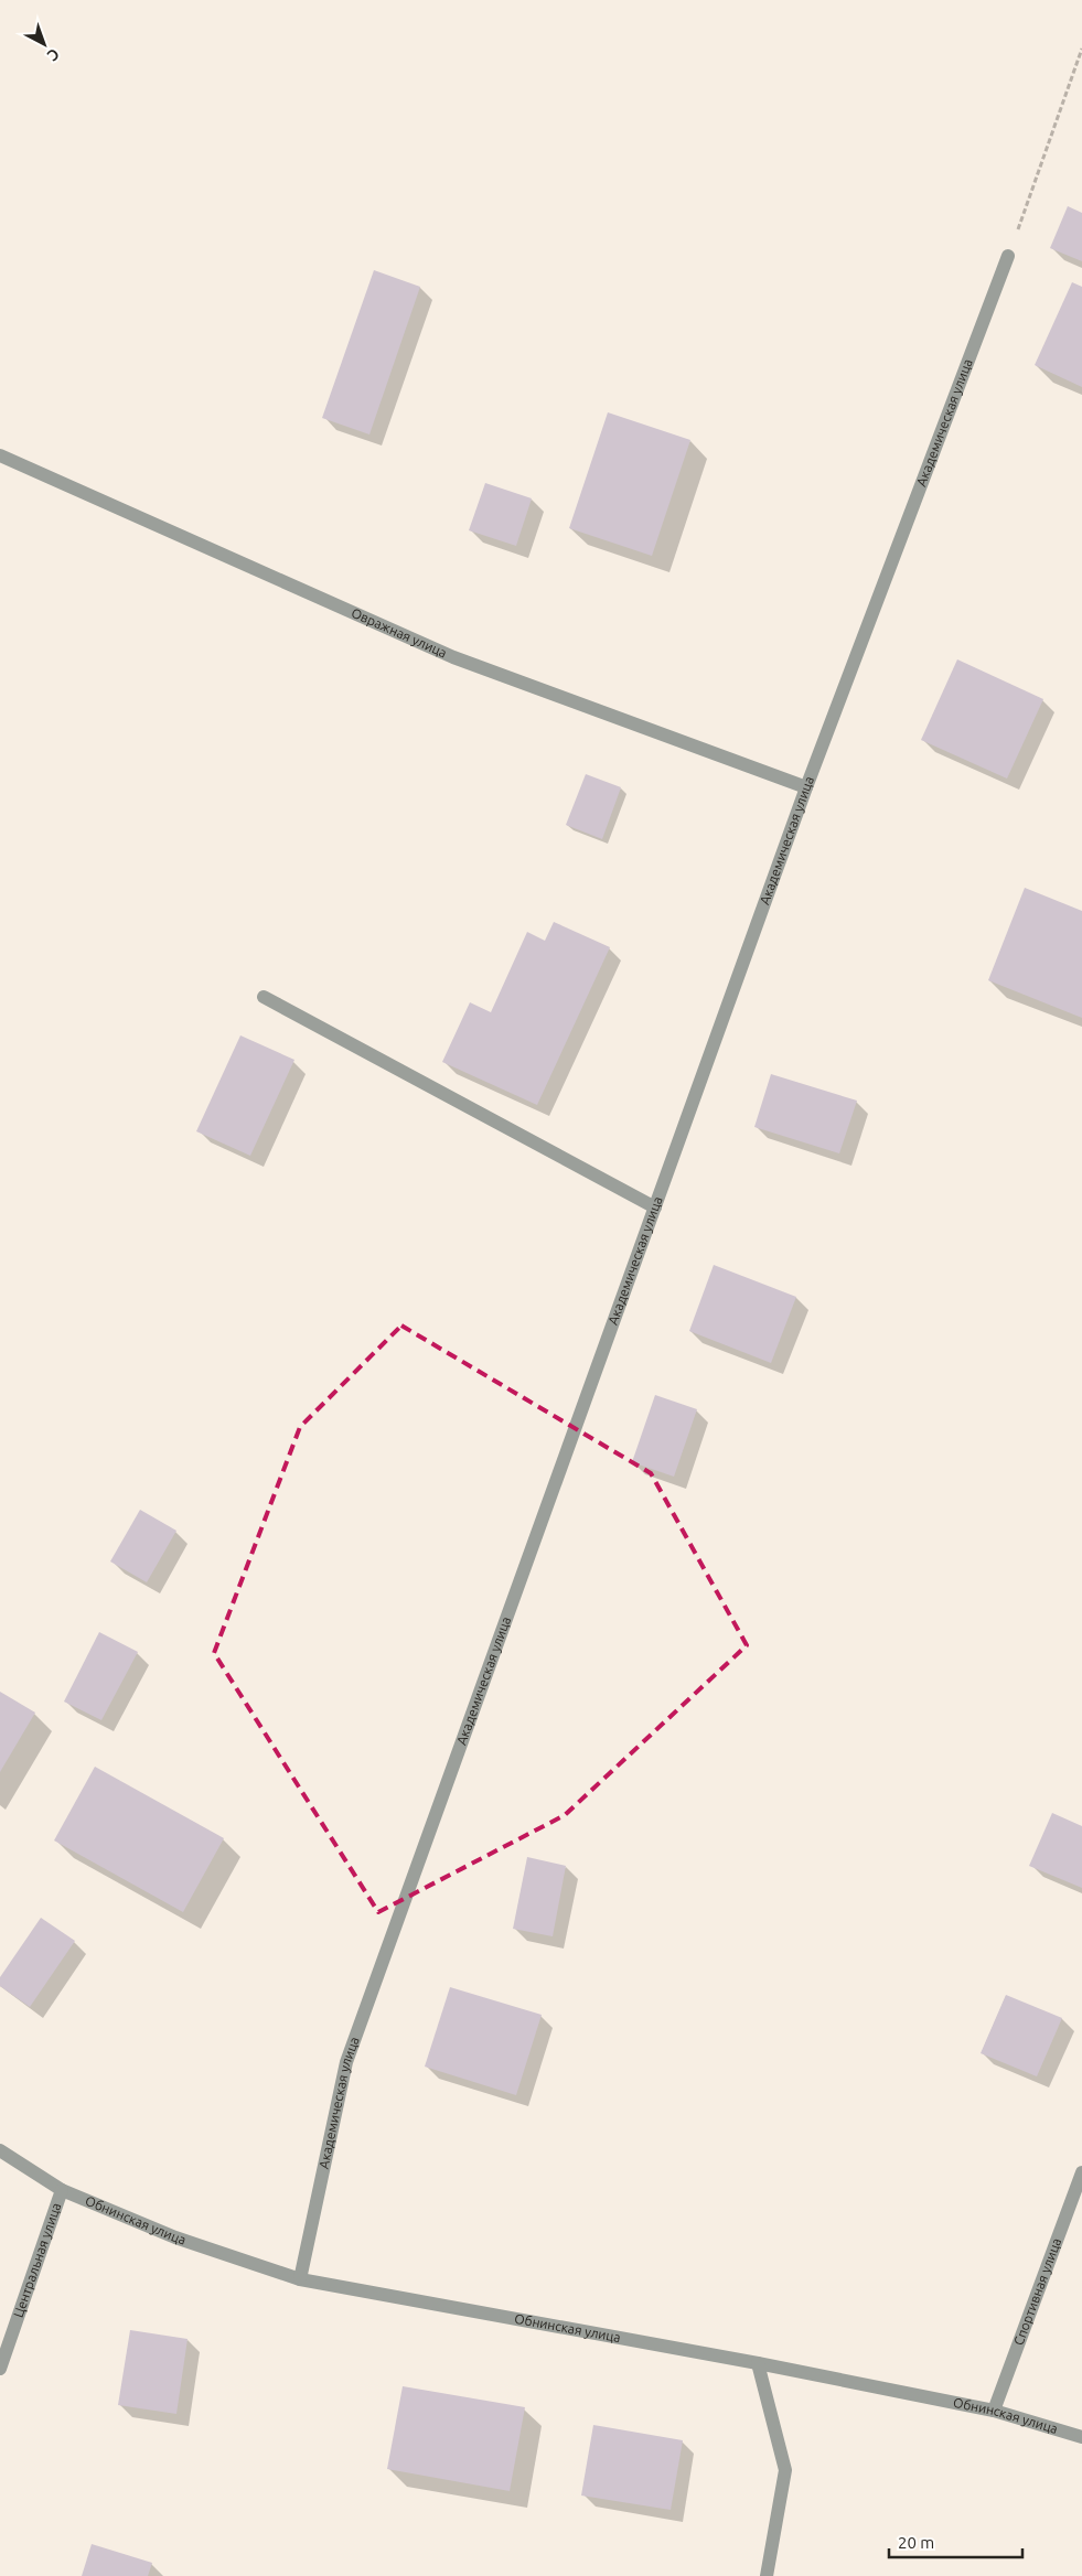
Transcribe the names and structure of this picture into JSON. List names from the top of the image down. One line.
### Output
{"streets":{"street":["Академическая улица","Овражная улица","Обнинская улица","Центральная улица","Спортивная улица"]},"crossings":[["Академическая улица","Овражная улица"],["Академическая улица","Обнинская улица"],["Обнинская улица","Центральная улица"],["Обнинская улица","Спортивная улица"]],"scale_bar":"20 m","north":"bottom right"}
